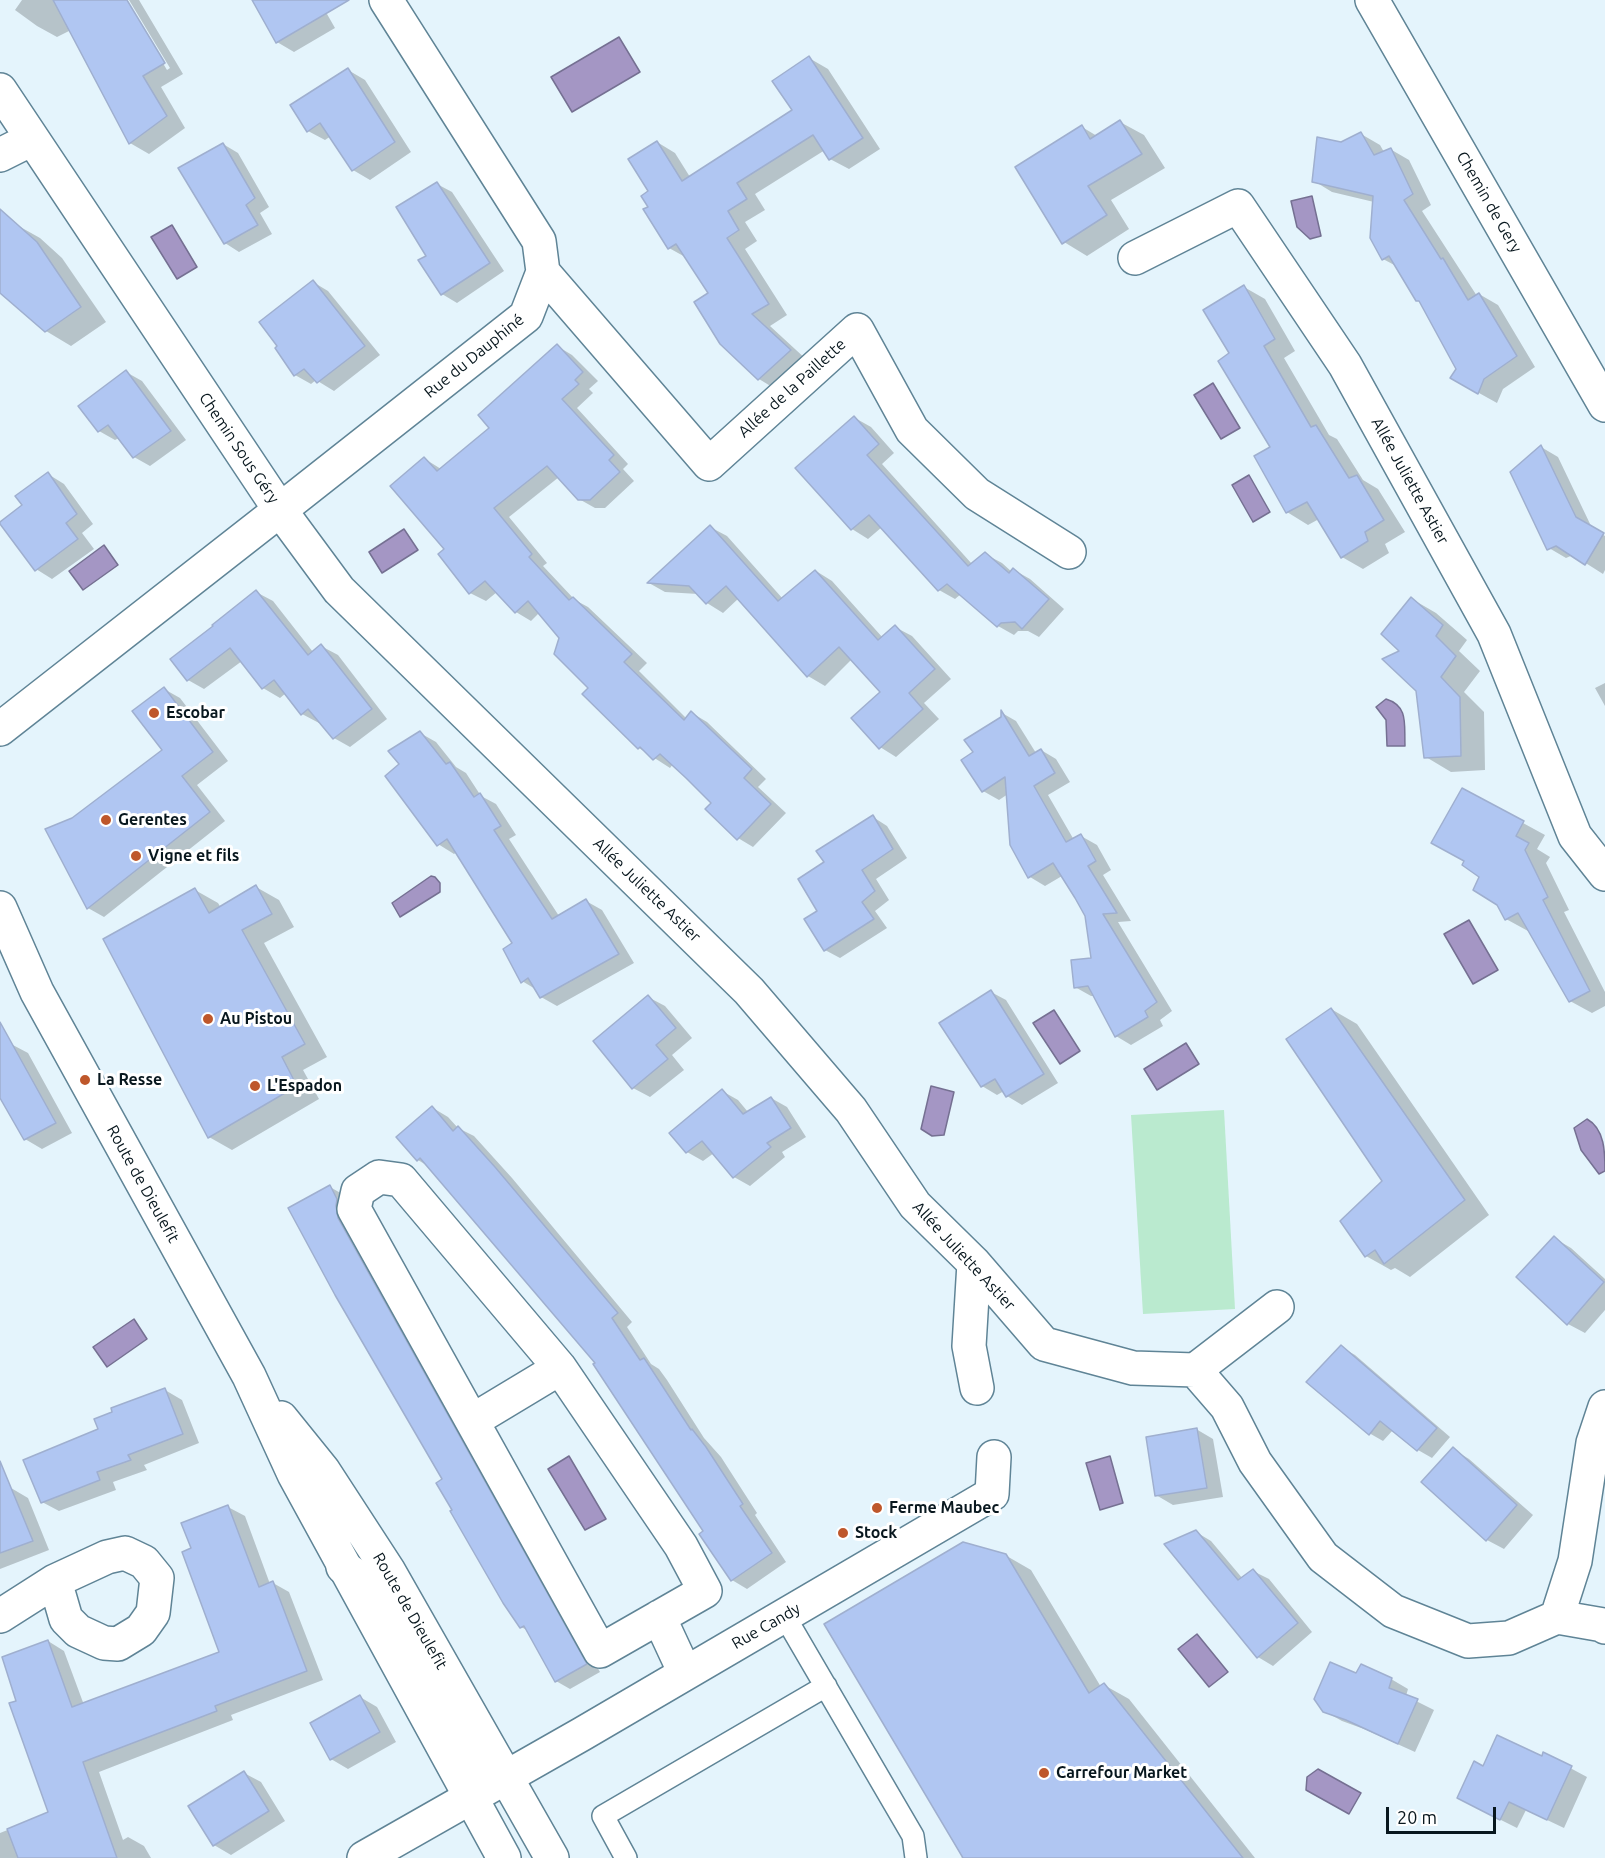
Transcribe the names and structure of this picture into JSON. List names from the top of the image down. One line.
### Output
{"streets":{"street":["Chemin de Gery","Rue du Dauphiné","Allée de la Paillette","Chemin Sous Géry","Allée Juliette Astier","Route de Dieulefit","Rue Candy"]},"crossings":[["Rue du Dauphiné","Allée de la Paillette"],["Rue du Dauphiné","Chemin Sous Géry"],["Rue du Dauphiné","Allée Juliette Astier"],["Chemin Sous Géry","Allée Juliette Astier"],["Route de Dieulefit","Rue Candy"]],"places":["Escobar","Gerentes","Vigne et fils","Au Pistou","La Resse","L'Espadon","Ferme Maubec","Stock","Carrefour Market"],"scale_bar":"20 m"}
